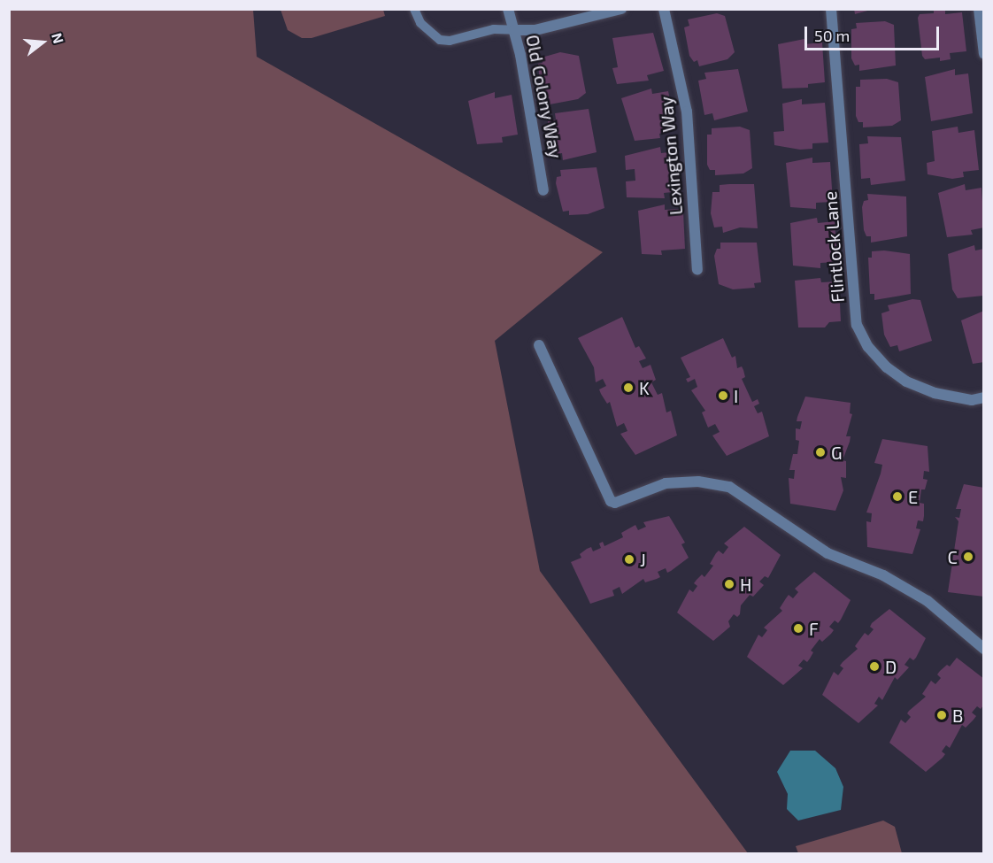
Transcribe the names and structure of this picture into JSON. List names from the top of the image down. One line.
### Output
{"streets":{"street":["Old Colony Way","Lexington Way","Flintlock Lane"]},"places":["K","I","G","E","C","J","H","F","D","B"],"scale_bar":"50 m","north":"right"}
